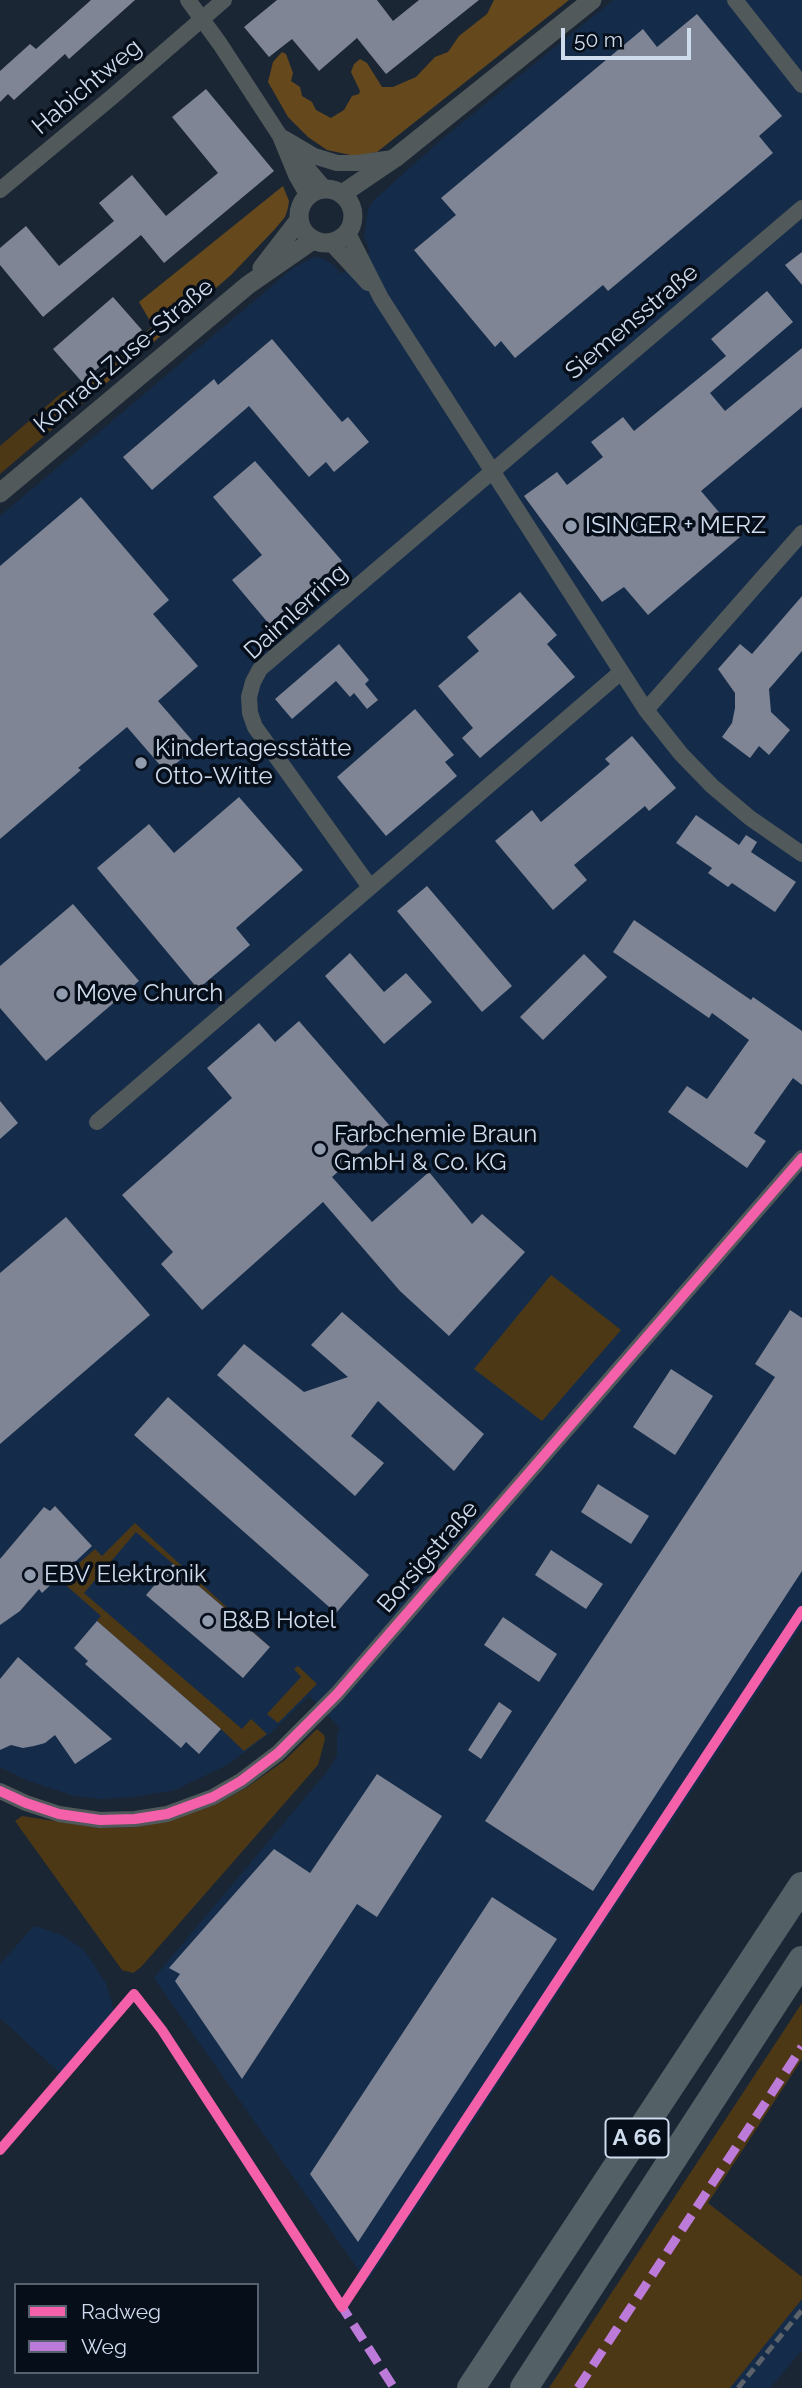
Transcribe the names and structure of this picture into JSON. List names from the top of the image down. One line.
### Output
{"streets":{"highway":["A 66"],"street":["Habichtweg","Siemensstraße","Konrad-Zuse-Straße","Daimlerring","Borsigstraße"]},"crossings":[["Siemensstraße","Daimlerring"]],"places":["ISINGER + MERZ","Kindertagesstätte Otto-Witte","Move Church","Farbchemie Braun GmbH & Co. KG","EBV Elektronik","B&B Hotel"],"legend":["Radweg","Weg"],"scale_bar":"50 m"}
